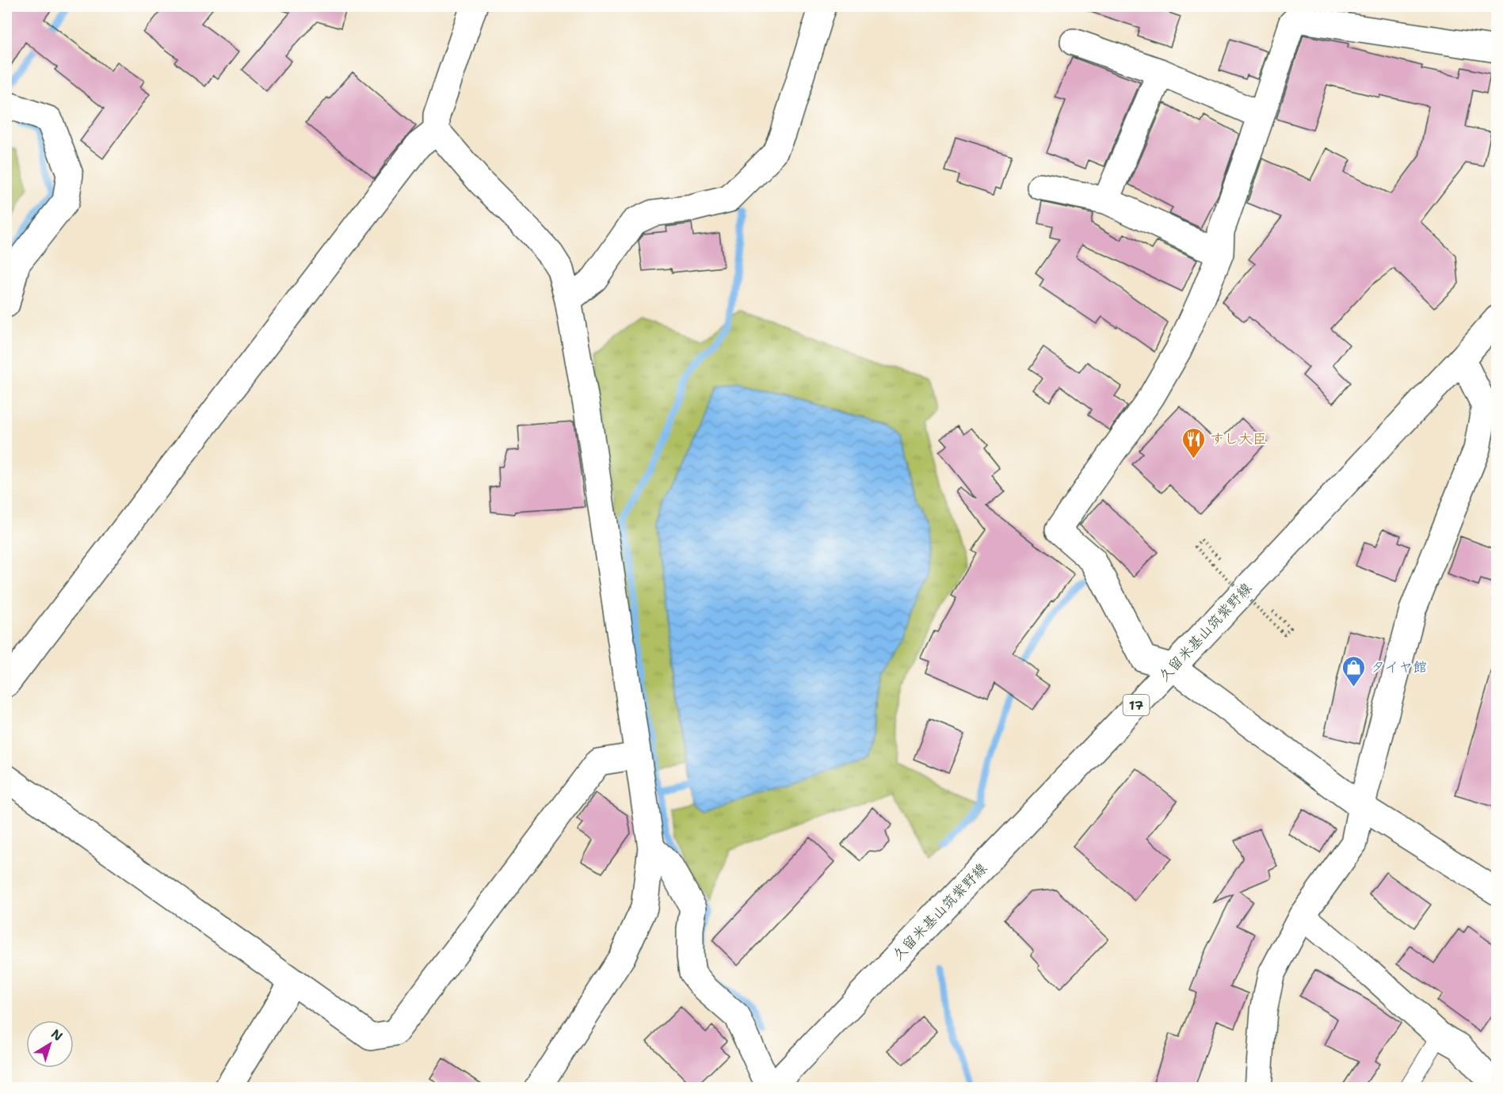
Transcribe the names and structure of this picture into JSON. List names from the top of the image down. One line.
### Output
{"streets":{"street":["久留米基山筑紫野線","17"]},"places":{"restaurant":["すし大臣"],"shop":["タイヤ館"]},"north":"top right"}
